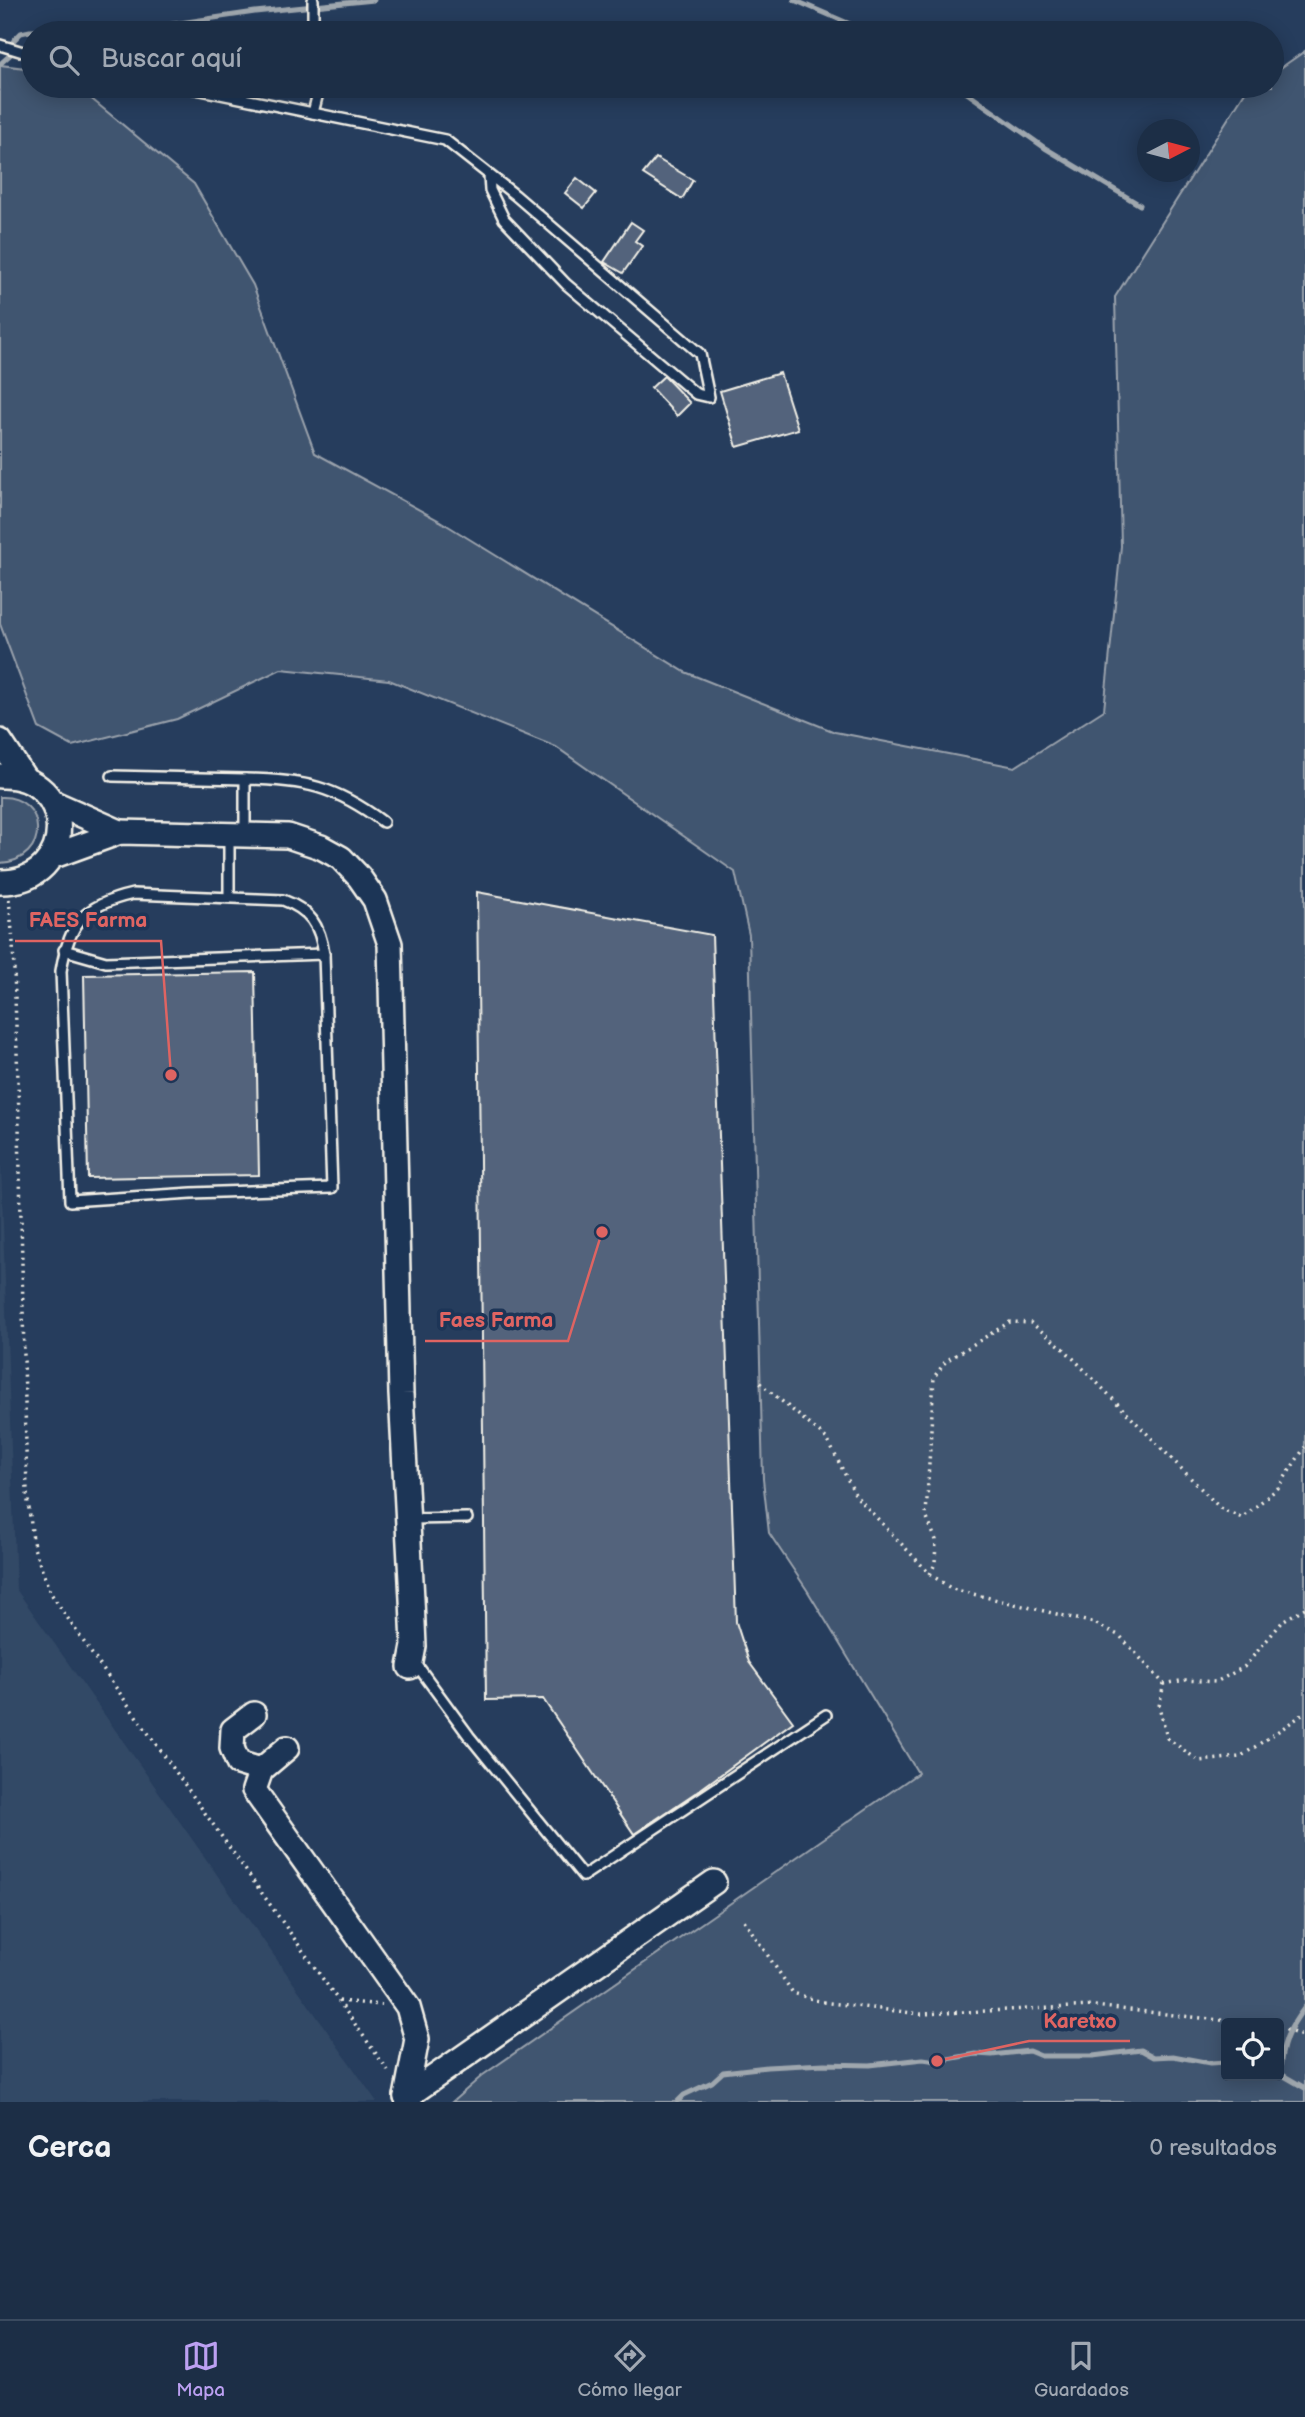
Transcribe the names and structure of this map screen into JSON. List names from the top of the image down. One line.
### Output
{"places":["FAES Farma","Faes Farma","Karetxo"],"north":"right","page":{"search":"Buscar aquí","heading":["Cerca","0 resultados"],"nav":["Mapa","Cómo llegar","Guardados"]}}
